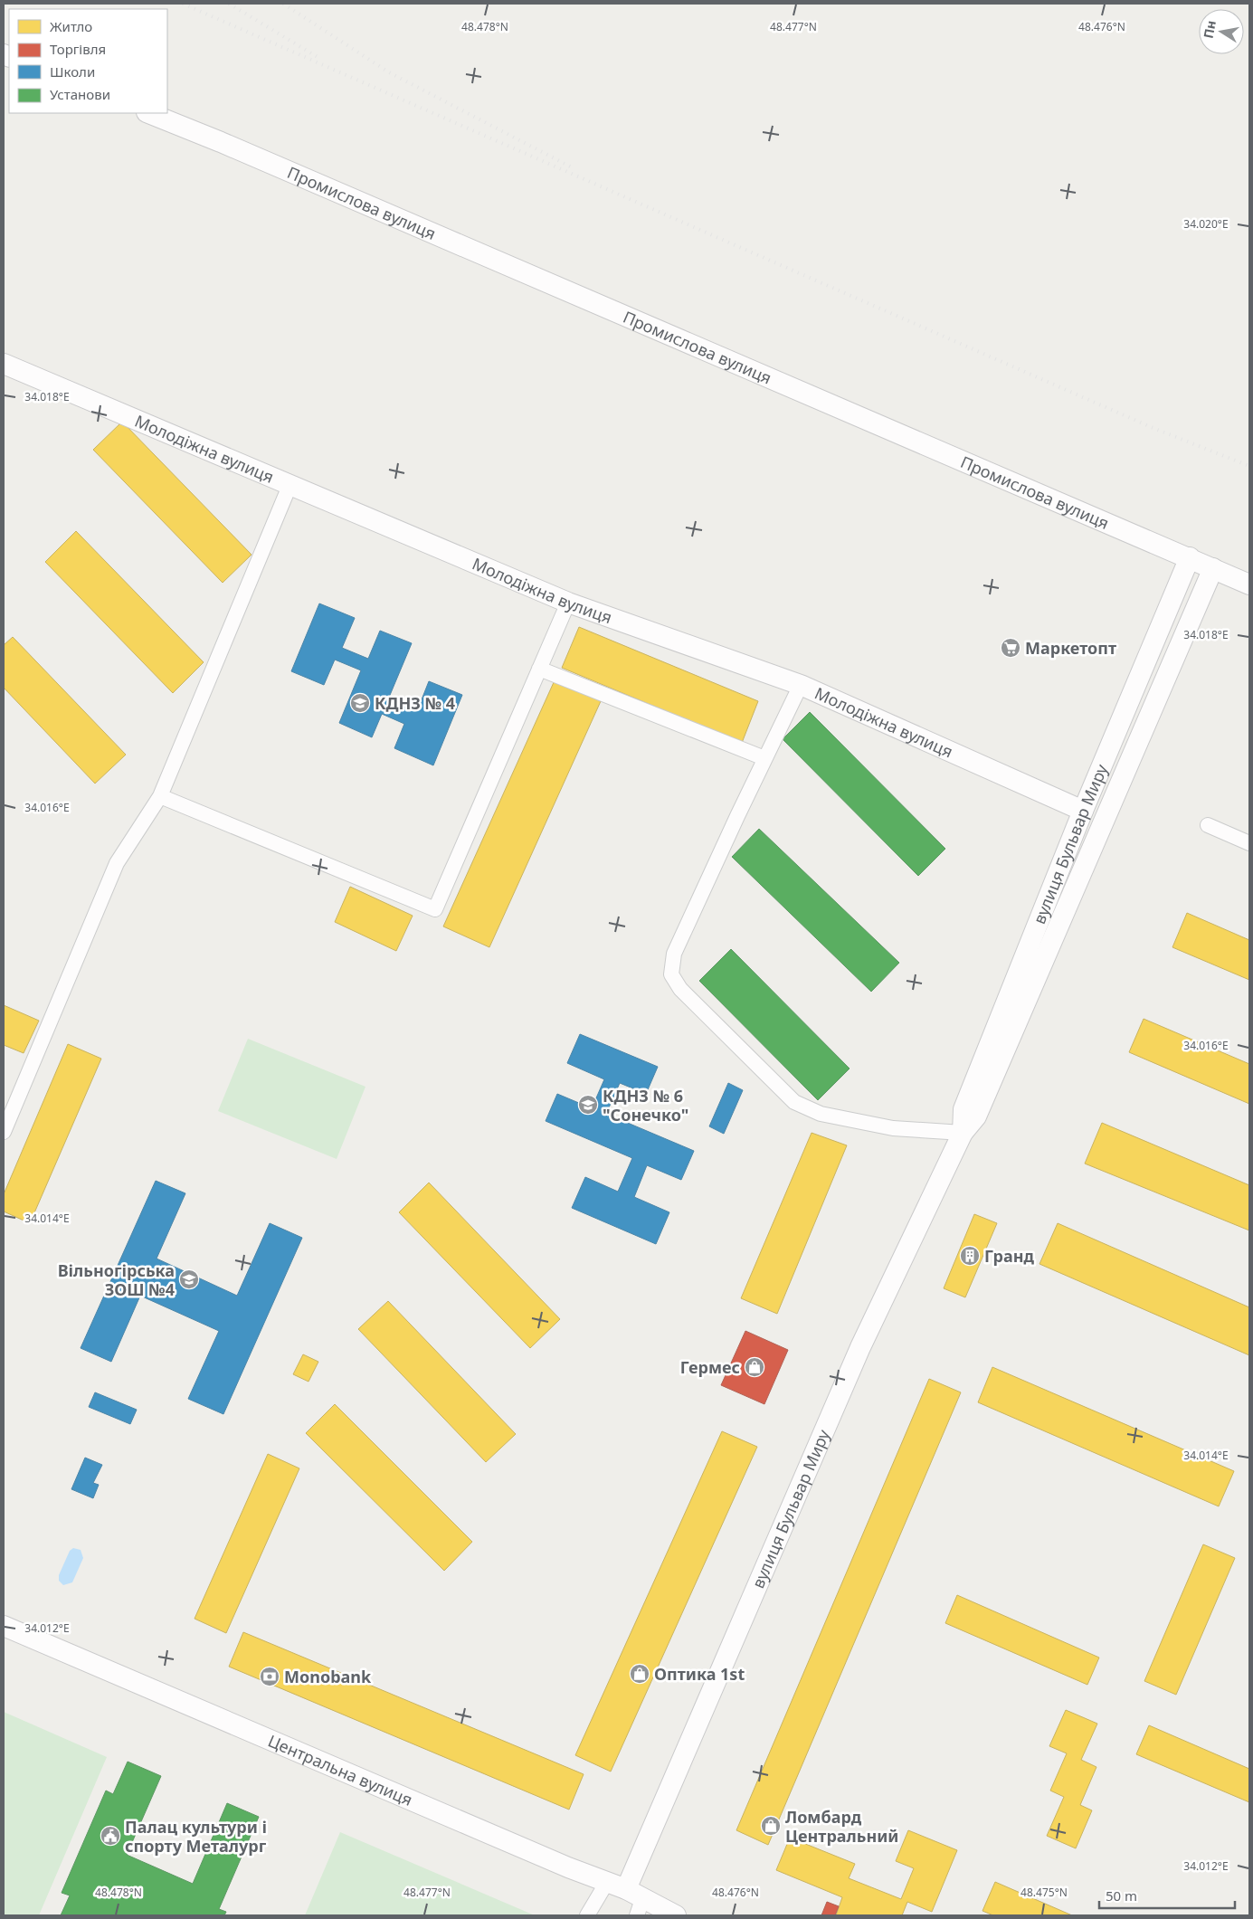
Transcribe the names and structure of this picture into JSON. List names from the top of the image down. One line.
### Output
{"streets":{"street":["Промислова вулиця","Молодіжна вулиця","вулиця Бульвар Миру","Центральна вулиця"]},"crossings":[["Промислова вулиця","вулиця Бульвар Миру"],["Молодіжна вулиця","вулиця Бульвар Миру"],["вулиця Бульвар Миру","Центральна вулиця"]],"places":{"supermarket":["Маркетопт"],"school or university":["КДНЗ № 4","КДНЗ № 6 \"Сонечко\"","Вільногірська ЗОШ №4"],"building":["Гранд"],"shop":["Гермес","Оптика 1st","Ломбард Центральний"],"bank":["Monobank"],"public building":["Палац культури і спорту Металург"]},"legend":["Житло","Торгівля","Школи","Установи"],"scale_bar":"50 m","north":"left","coordinates":["48.478°N","48.477°N","48.476°N","34.020°E","34.018°E","34.016°E","34.014°E","34.012°E","48.475°N"]}
